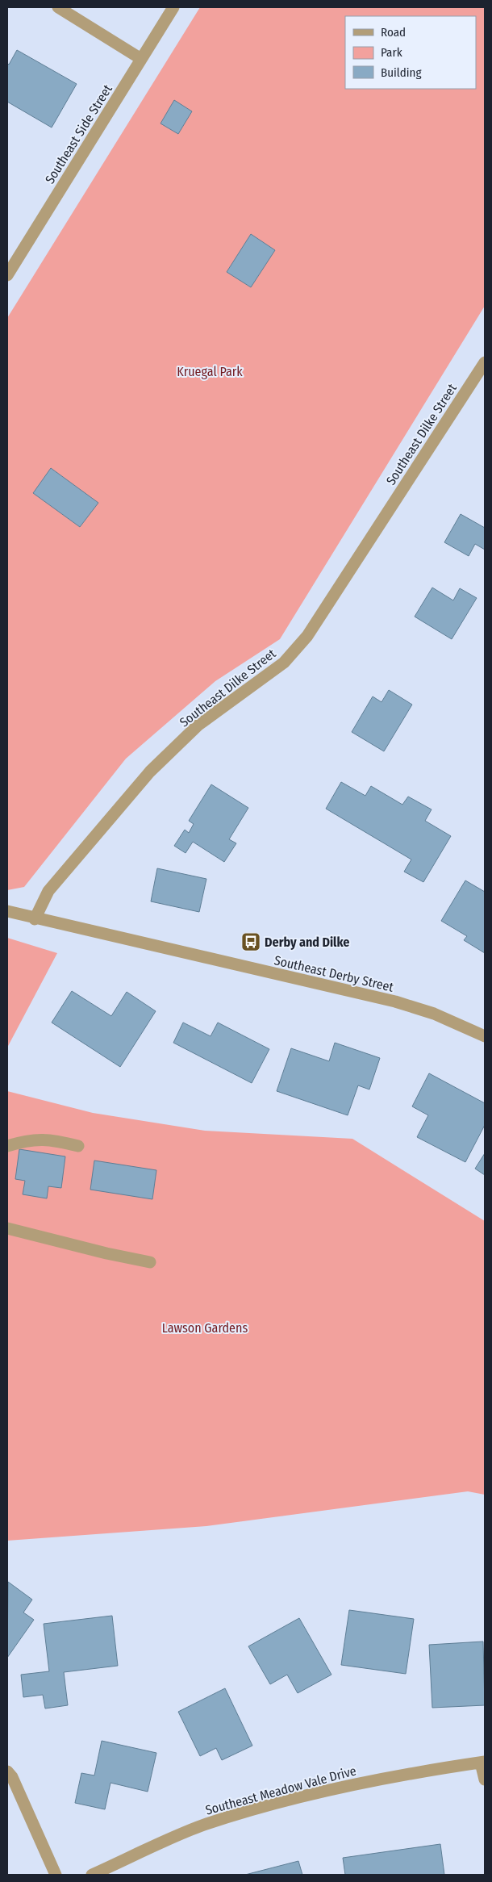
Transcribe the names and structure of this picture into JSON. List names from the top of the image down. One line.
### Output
{"streets":{"street":["Southeast Side Street","Southeast Dilke Street","Southeast Derby Street","Southeast Meadow Vale Drive"]},"crossings":[["Southeast Dilke Street","Southeast Derby Street"]],"parks":["Kruegal Park","Lawson Gardens"],"places":{"bus stop":["Derby and Dilke"]},"legend":["Road","Park","Building"]}
